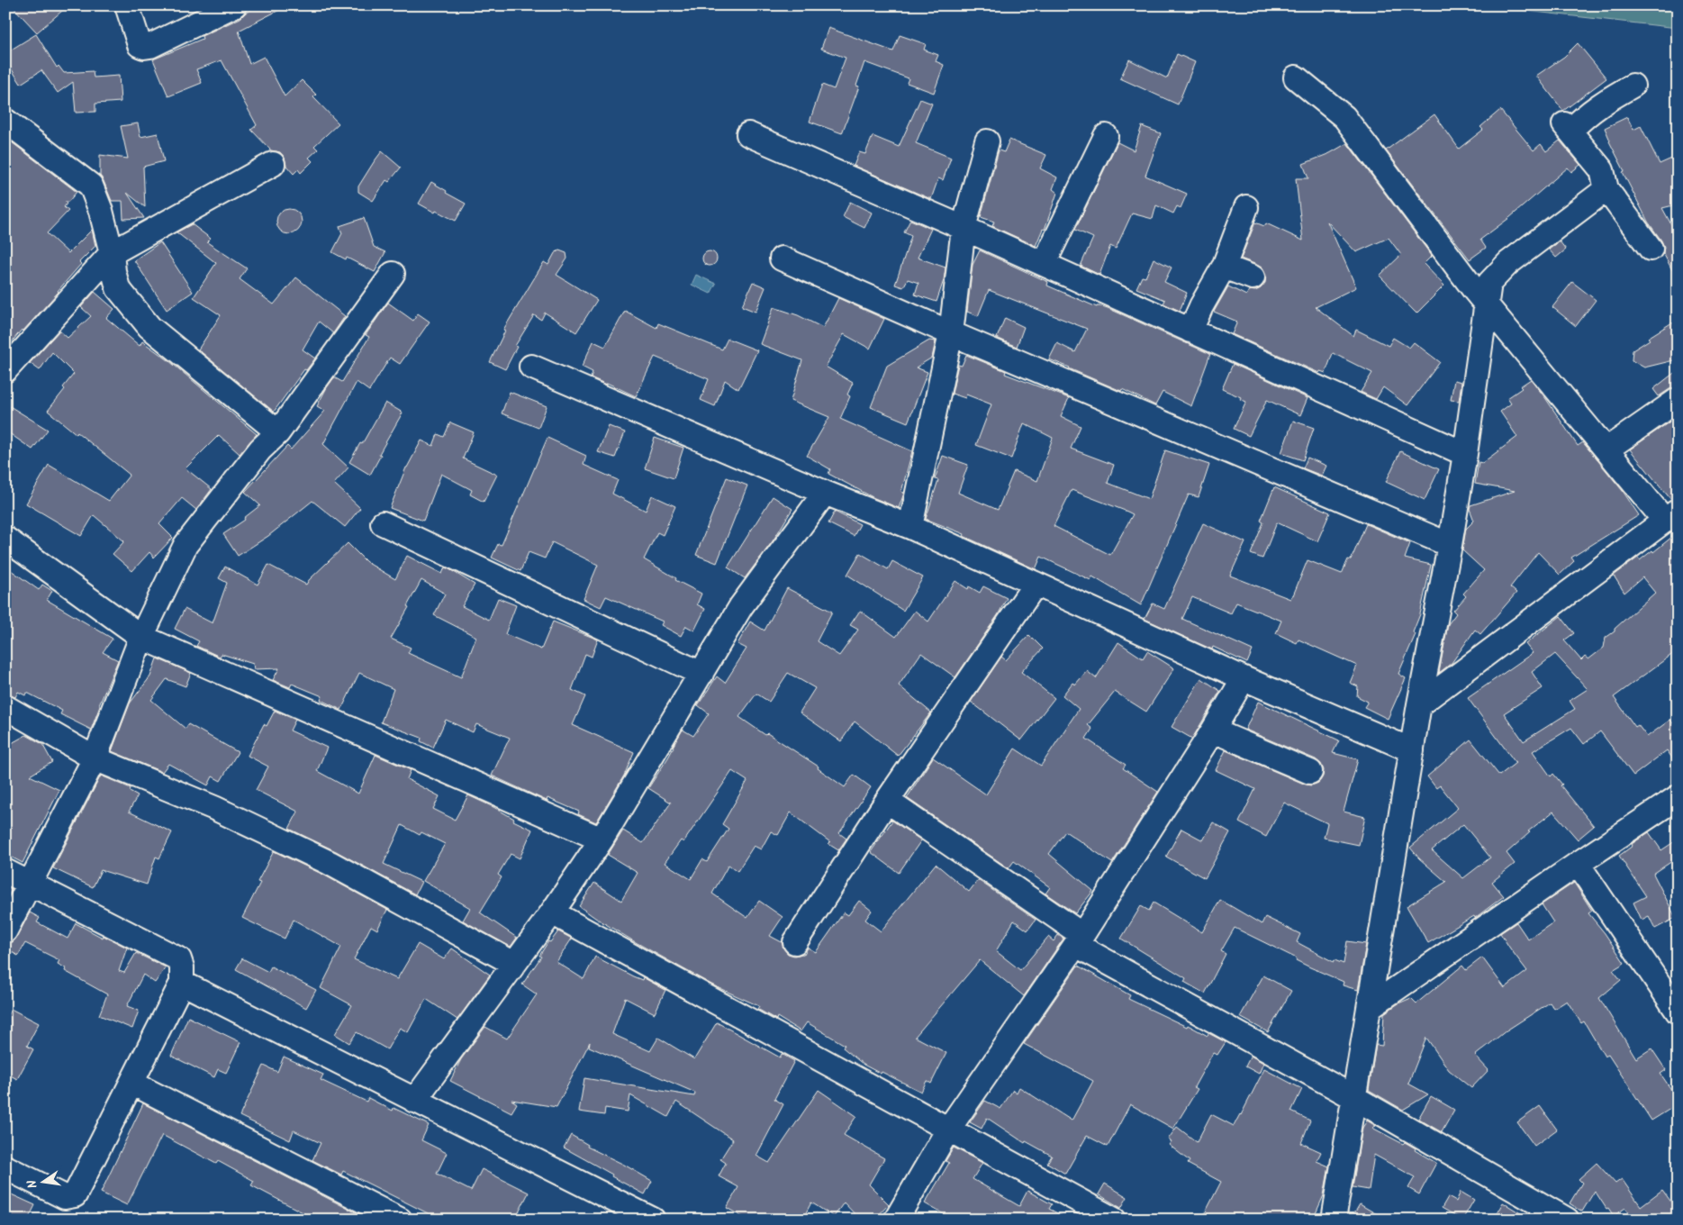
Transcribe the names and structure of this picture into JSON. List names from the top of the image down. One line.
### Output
{"north":"left"}
